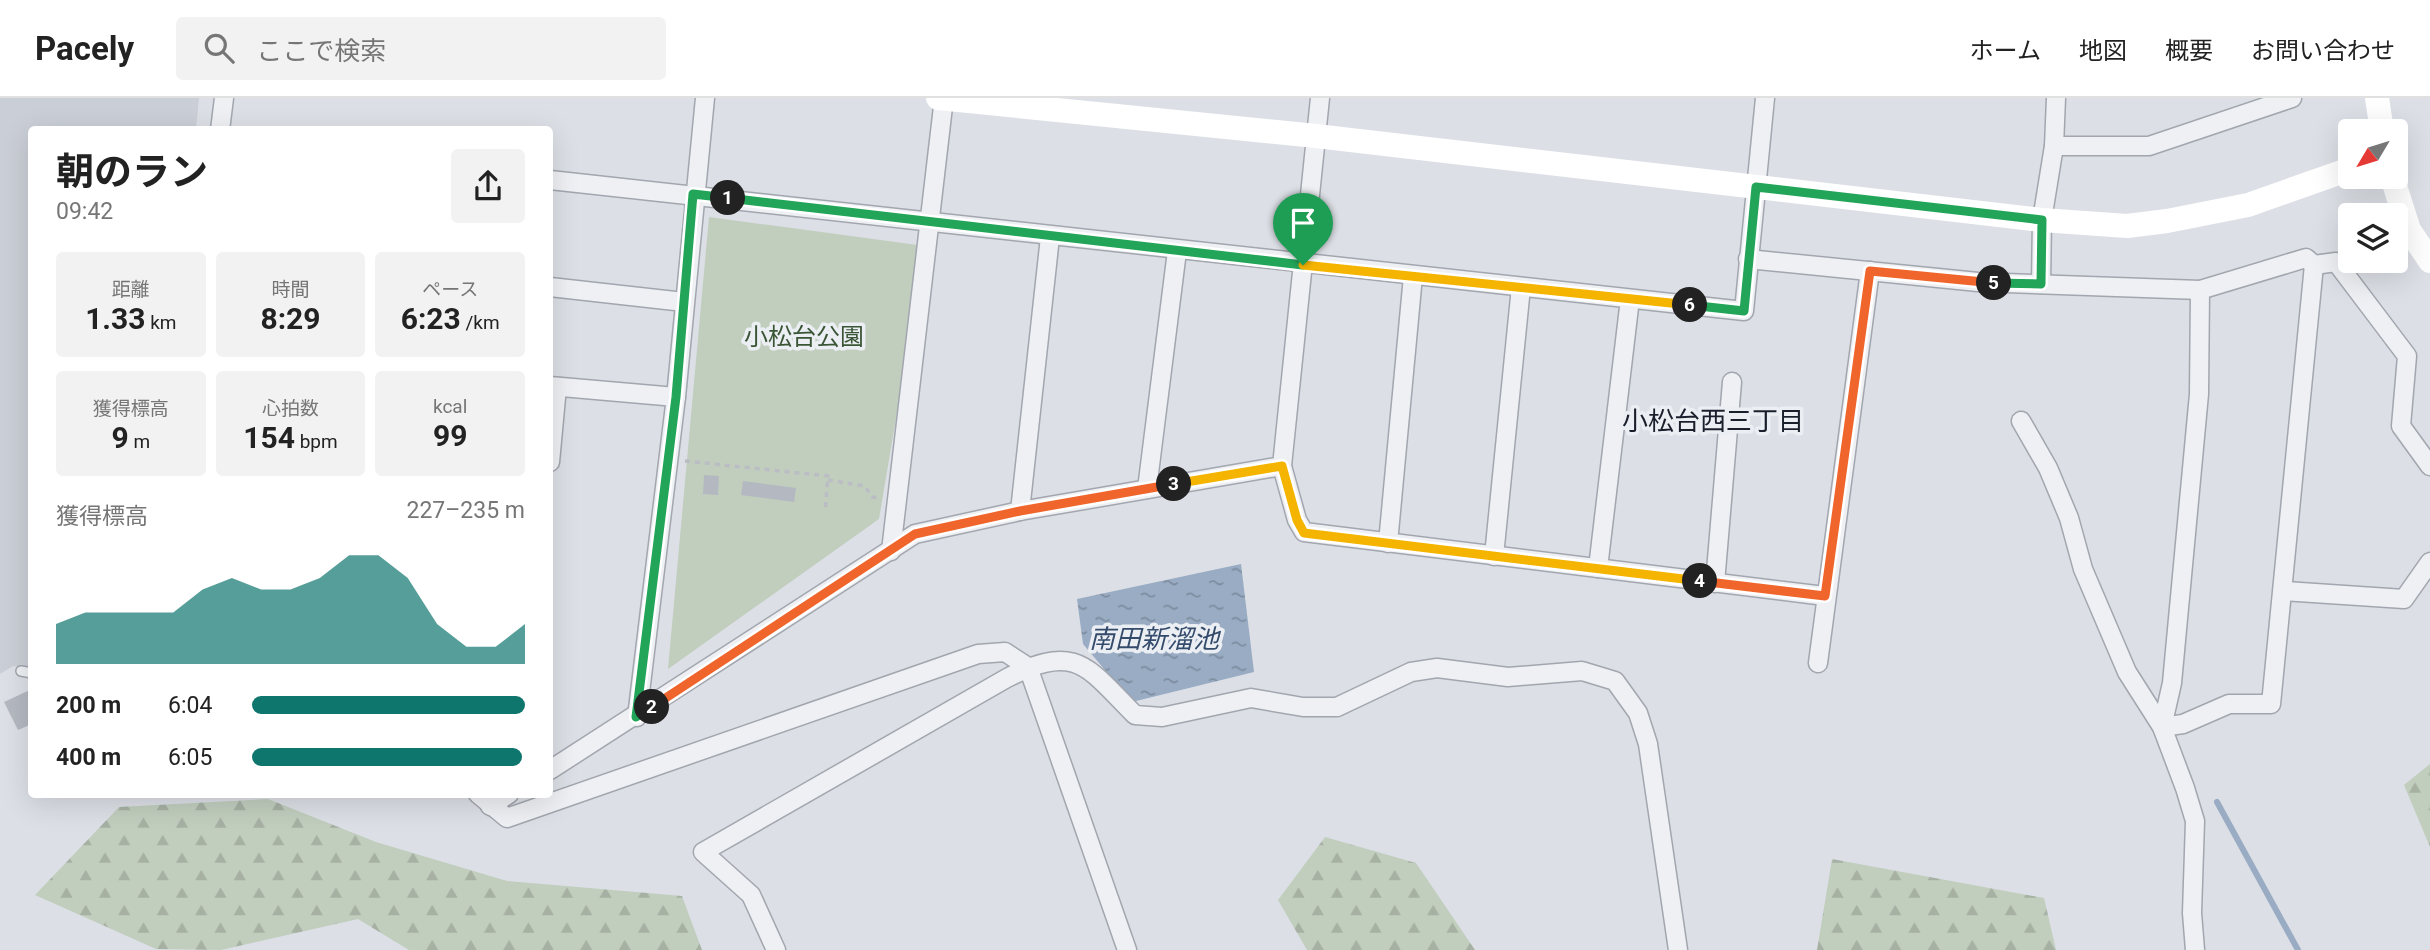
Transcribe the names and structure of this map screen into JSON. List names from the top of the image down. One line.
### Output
{"districts":["小松台西三丁目"],"water":["南田新溜池"],"parks":["小松台公園"],"north":"bottom left","page":{"header":"Pacely","search":"ここで検索","nav":["ホーム","地図","概要","お問い合わせ"],"heading":["朝のラン","09:42"],"pins":["1","5","6","3","4","2"],"stats":[["距離","1.33 km"],["時間","8:29"],["ペース","6:23 /km"],["獲得標高","9 m"],["心拍数","154 bpm"],["kcal","99"]],"chart":["獲得標高","227–235 m"],"list":[{"name":"200 m","note":"6:04"},{"name":"400 m","note":"6:05"}]}}
